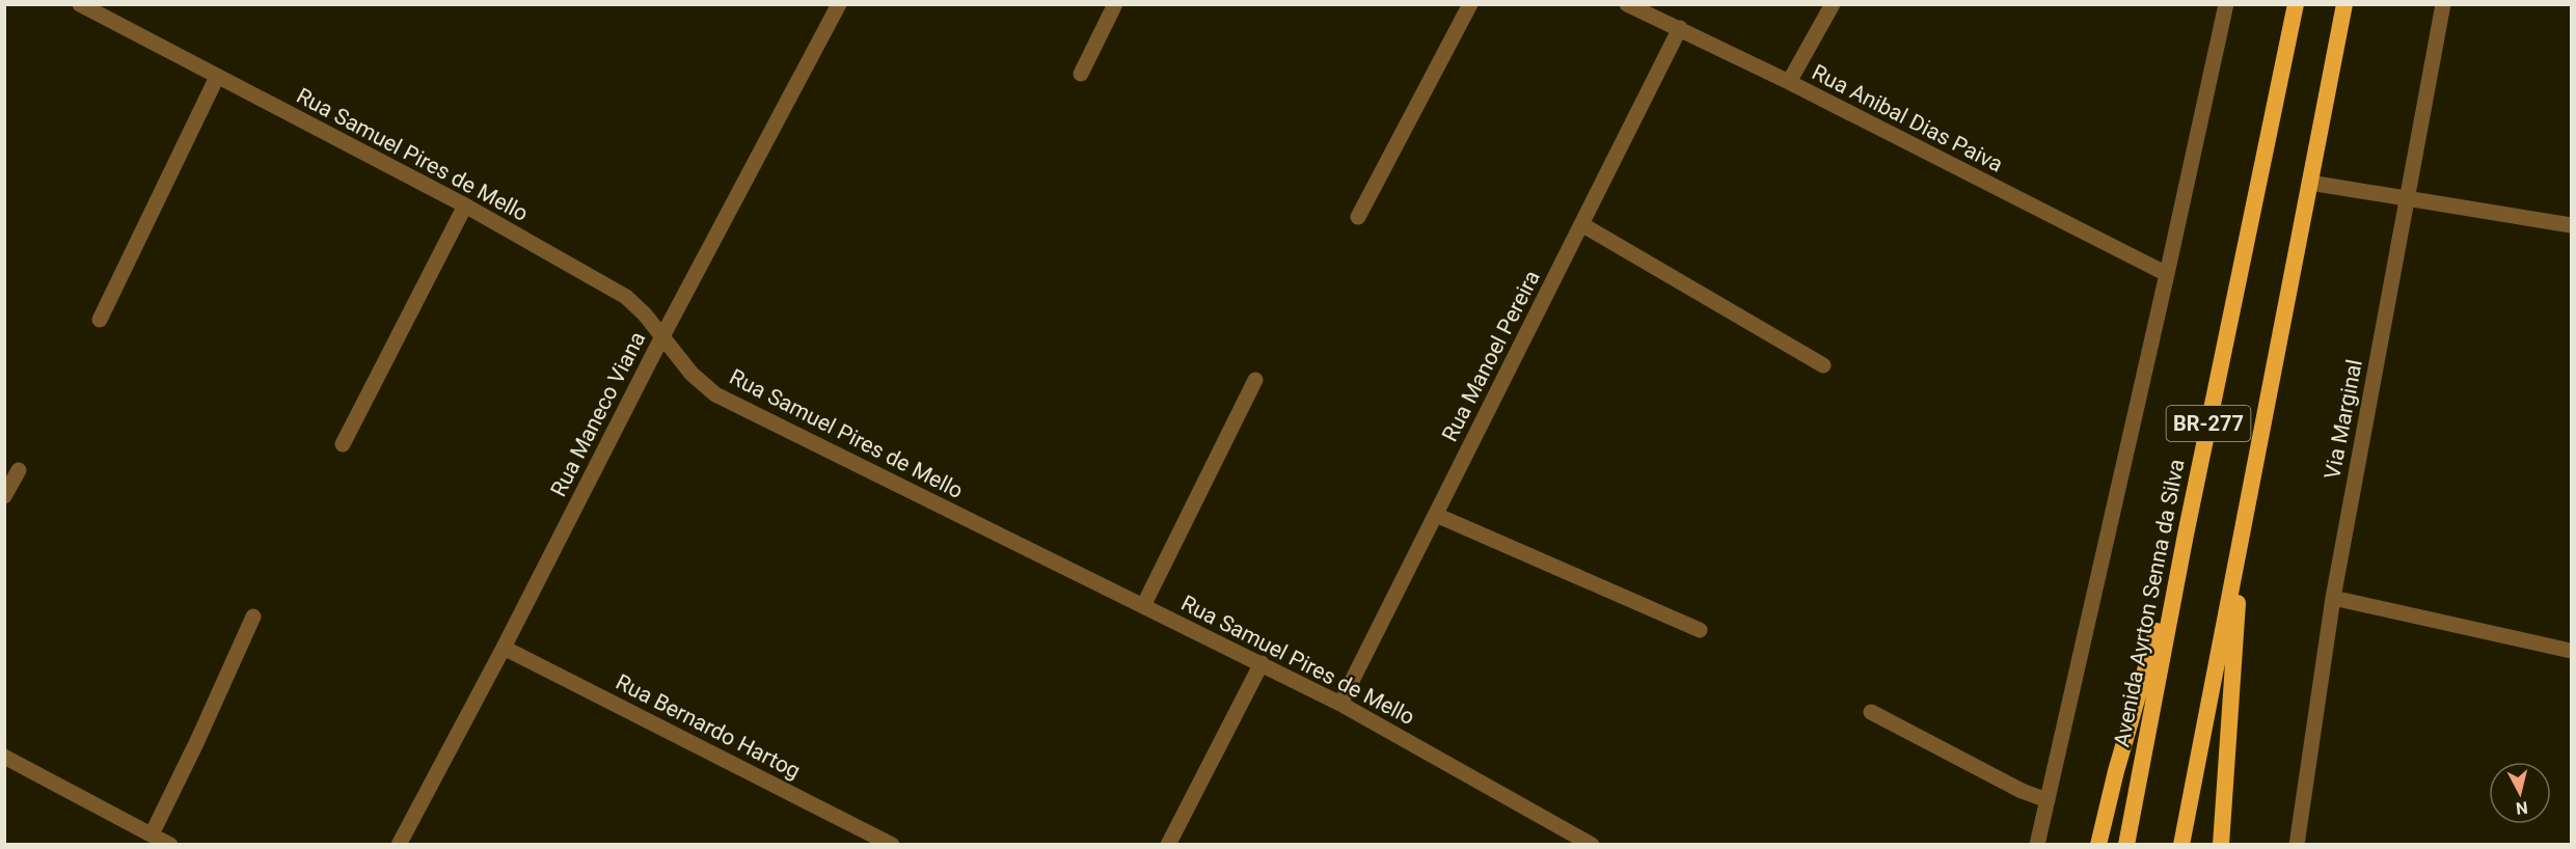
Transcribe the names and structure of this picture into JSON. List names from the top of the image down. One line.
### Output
{"streets":{"highway":["BR-277","Avenida Ayrton Senna da Silva"],"street":["Rua Anibal Dias Paiva","Rua Samuel Pires de Mello","Rua Manoel Pereira","Rua Maneco Viana","Via Marginal","Rua Bernardo Hartog"]},"crossings":[["Rua Anibal Dias Paiva","Rua Manoel Pereira"],["Rua Samuel Pires de Mello","Rua Manoel Pereira"],["Rua Samuel Pires de Mello","Rua Maneco Viana"],["Rua Maneco Viana","Rua Bernardo Hartog"]],"north":"bottom"}
